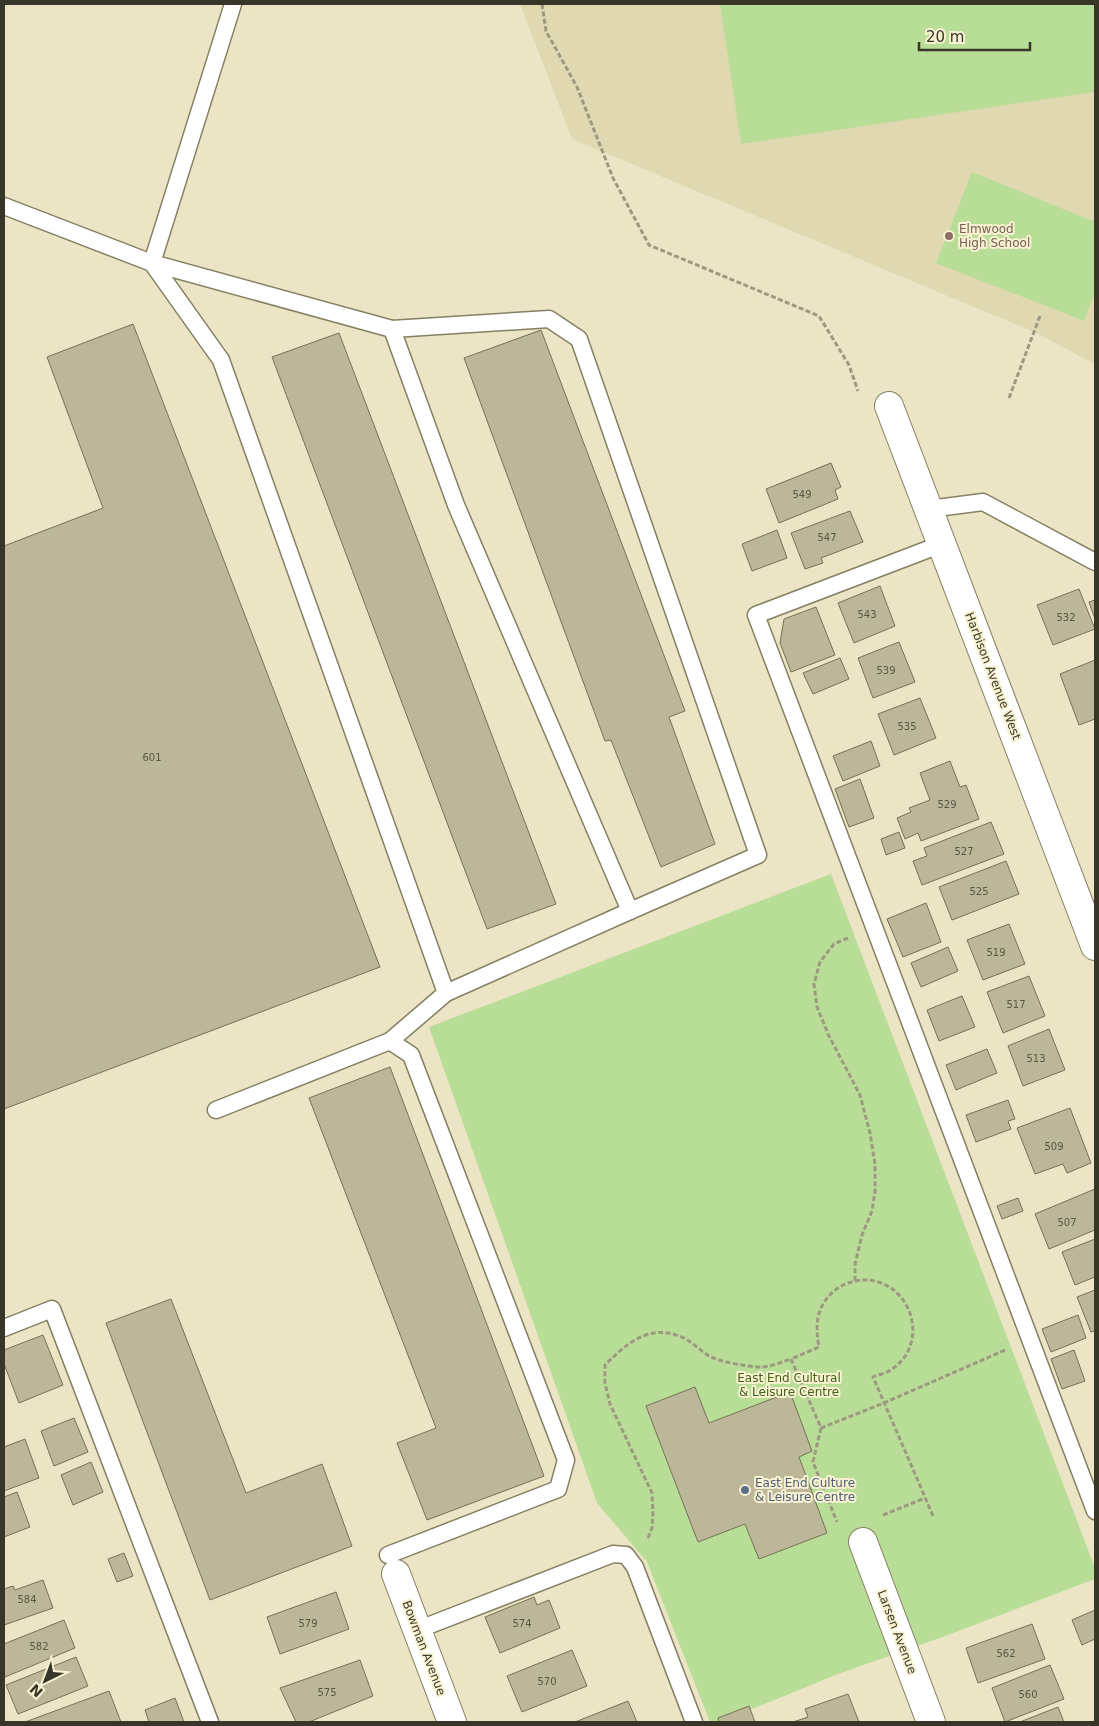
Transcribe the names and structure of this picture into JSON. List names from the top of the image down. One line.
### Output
{"streets":{"street":["Harbison Avenue West","Larsen Avenue","Bowman Avenue"]},"parks":["East End Cultural & Leisure Centre"],"places":["Elmwood High School","East End Culture & Leisure Centre"],"house_numbers":["549","547","543","532","539","535","601","529","527","525","519","517","513","509","507","584","579","574","582","562","570","575","560"],"scale_bar":"20 m","north":"bottom left"}
